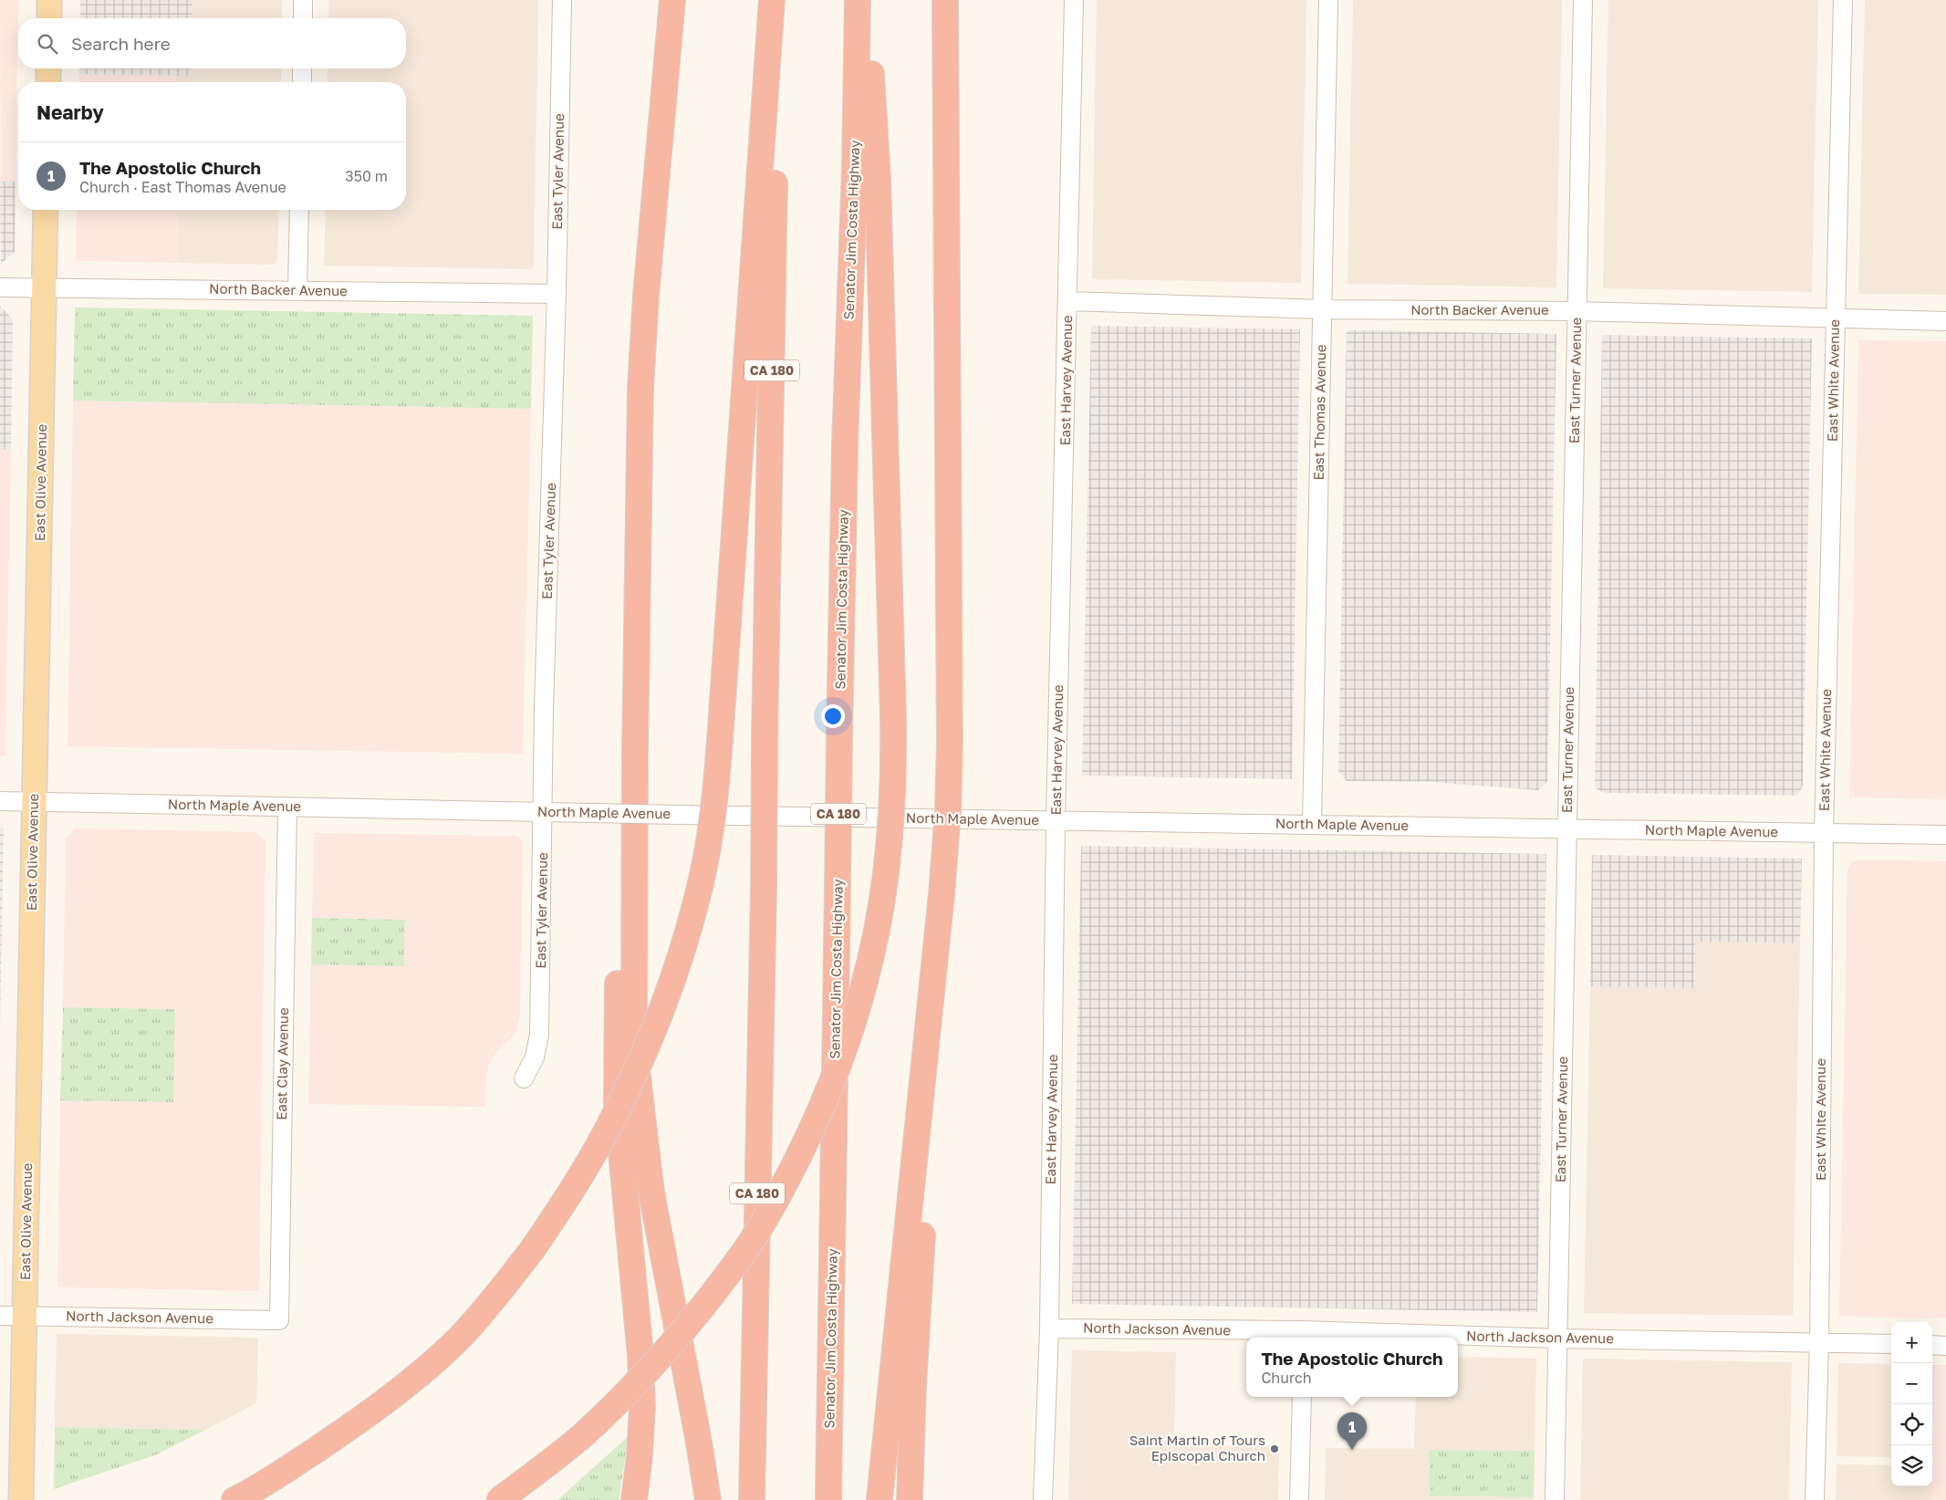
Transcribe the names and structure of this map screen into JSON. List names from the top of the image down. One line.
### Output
{"streets":{"highway":["Senator Jim Costa Highway","CA 180"],"main road":["East Olive Avenue"],"street":["East Tyler Avenue","North Backer Avenue","East Harvey Avenue","East Turner Avenue","East White Avenue","East Thomas Avenue","North Maple Avenue","East Clay Avenue","North Jackson Avenue"]},"crossings":[["East Tyler Avenue","North Backer Avenue"],["East Tyler Avenue","North Maple Avenue"],["North Backer Avenue","East Harvey Avenue"],["North Backer Avenue","East Turner Avenue"],["North Backer Avenue","East White Avenue"],["North Backer Avenue","East Thomas Avenue"],["North Backer Avenue","East Olive Avenue"],["East Harvey Avenue","North Maple Avenue"],["East Harvey Avenue","North Jackson Avenue"],["East Turner Avenue","North Maple Avenue"],["East Turner Avenue","North Jackson Avenue"],["East White Avenue","North Maple Avenue"],["East White Avenue","North Jackson Avenue"],["East Thomas Avenue","North Maple Avenue"],["East Olive Avenue","North Maple Avenue"],["East Olive Avenue","North Jackson Avenue"],["North Maple Avenue","East Clay Avenue"],["East Clay Avenue","North Jackson Avenue"]],"places":["Saint Martin of Tours Episcopal Church"],"page":{"search":"Search here","heading":"Nearby","list":[{"mark":"1","name":"The Apostolic Church","note":"Church · East Thomas Avenue","value":"350 m"}],"map_buttons":["+","−"],"popup":["The Apostolic Church","Church"],"pins":"1"}}
